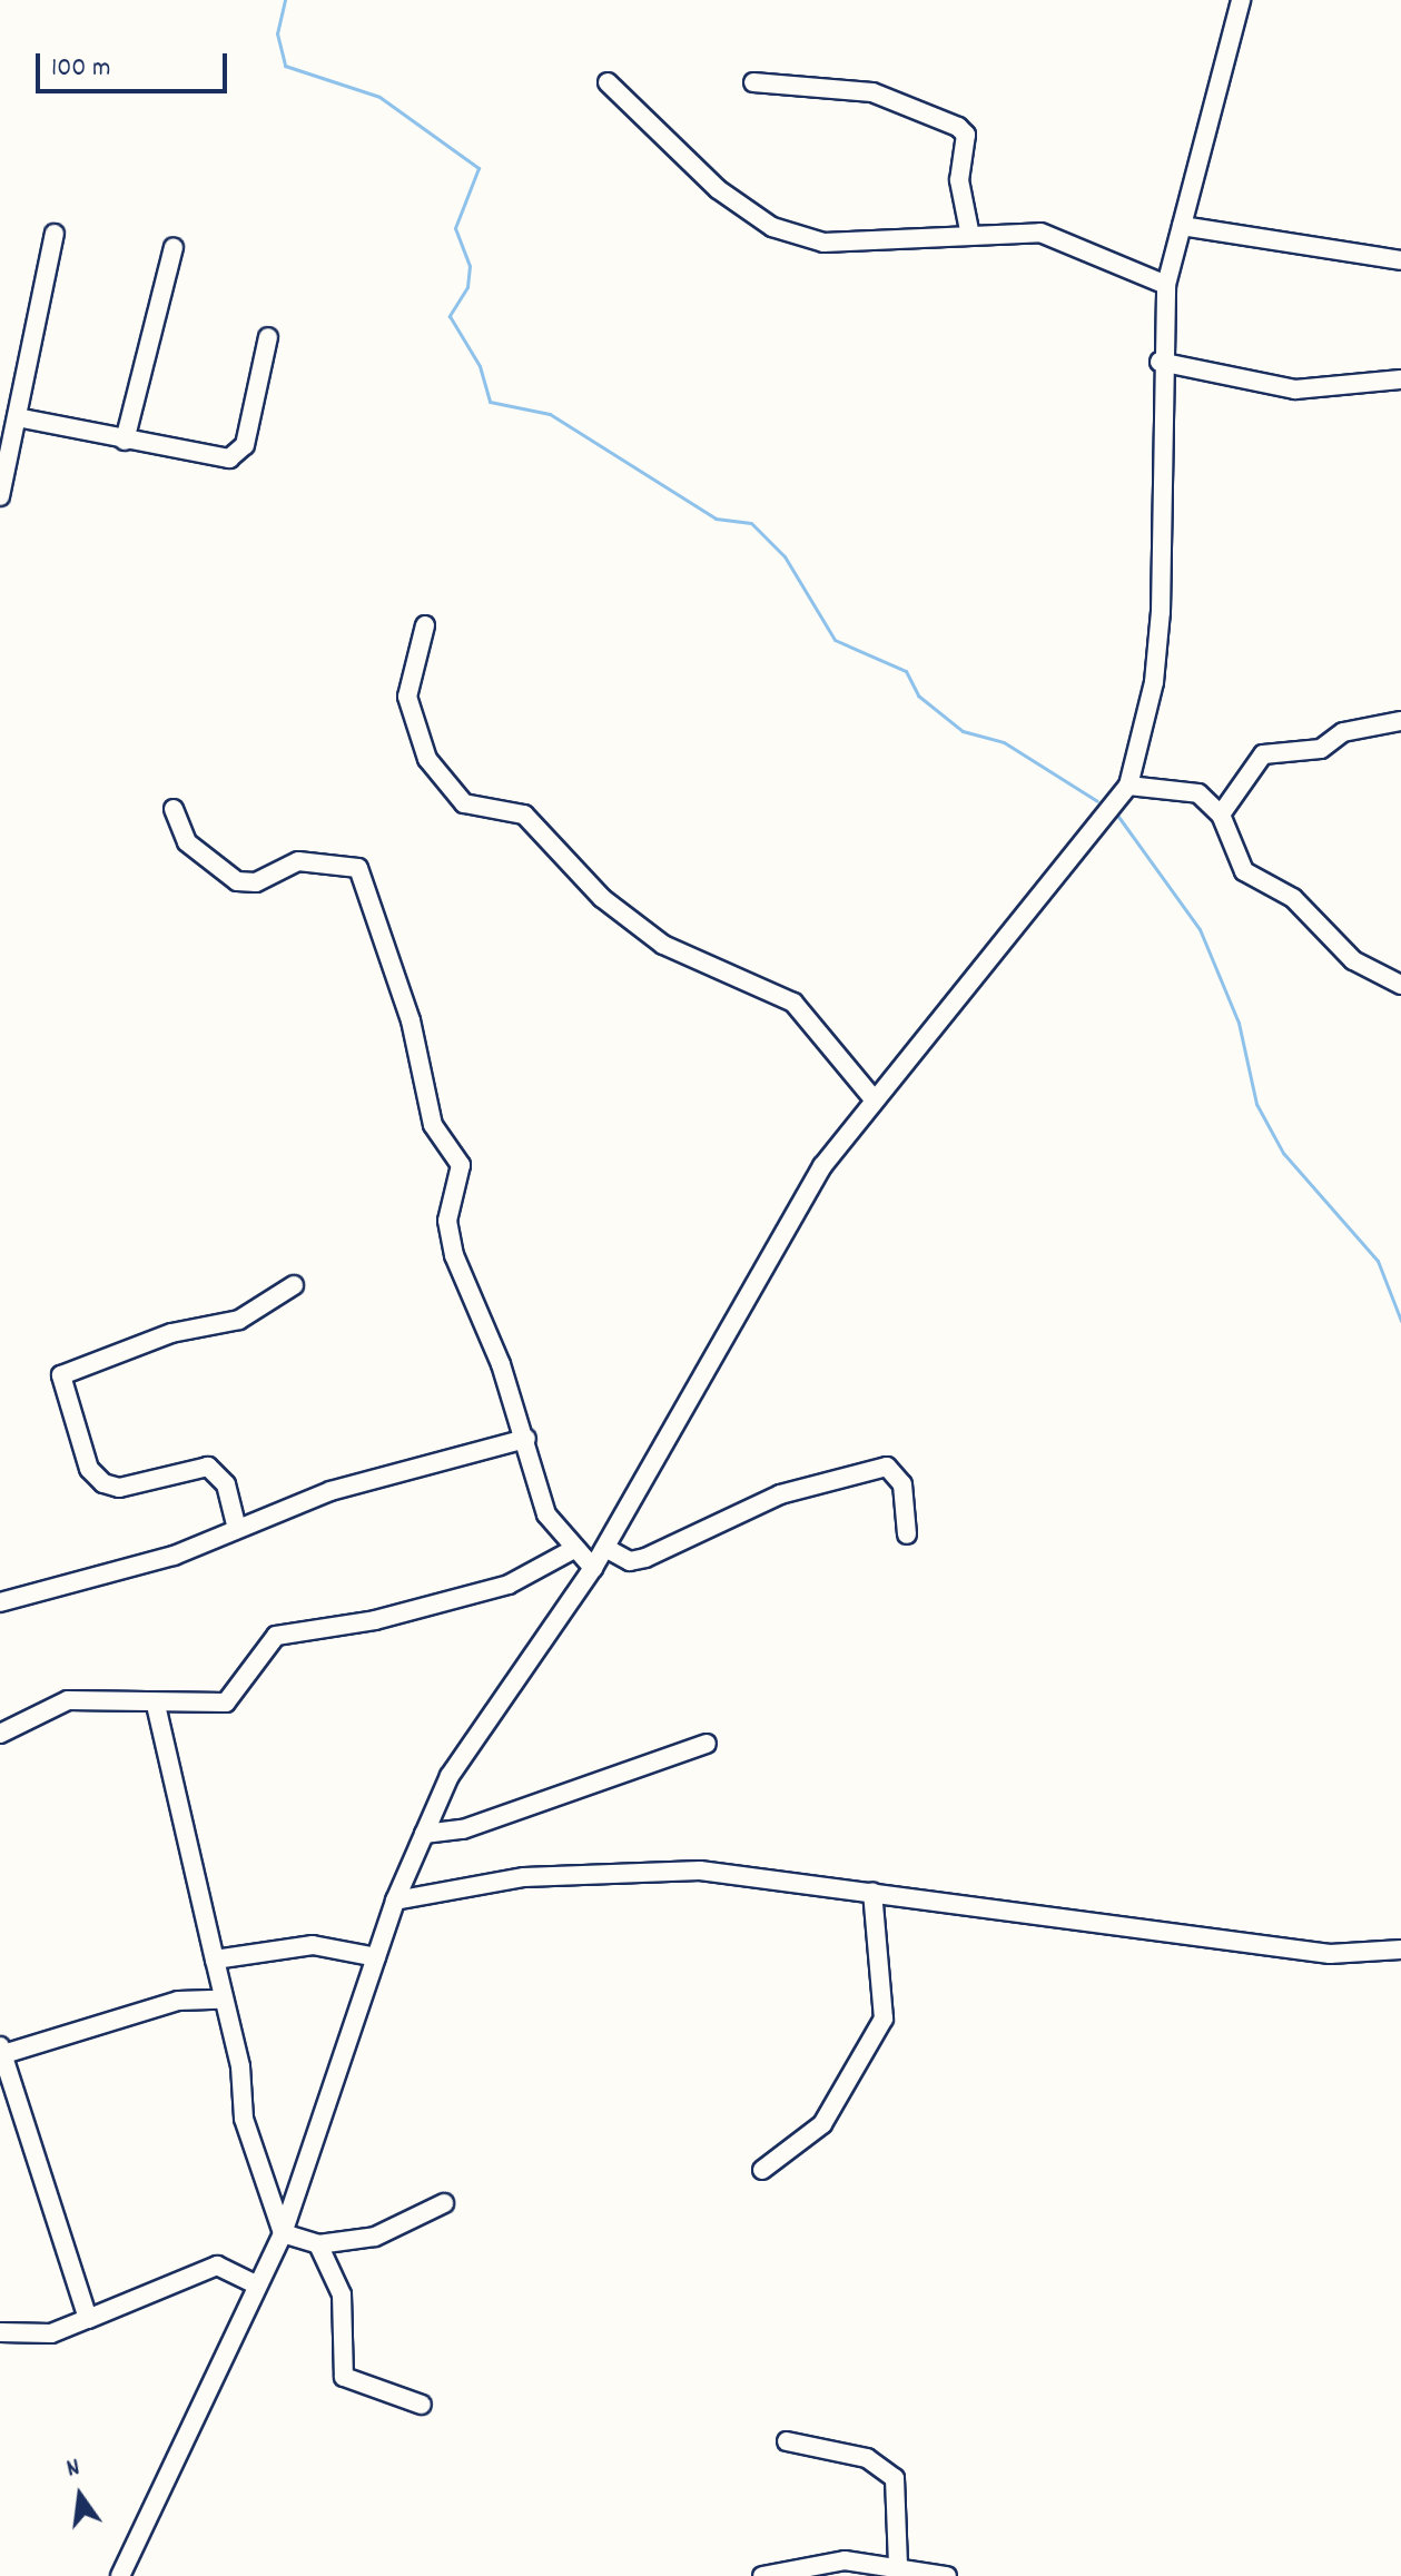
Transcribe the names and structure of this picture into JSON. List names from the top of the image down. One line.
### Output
{"scale_bar":"100 m","north":"top"}
